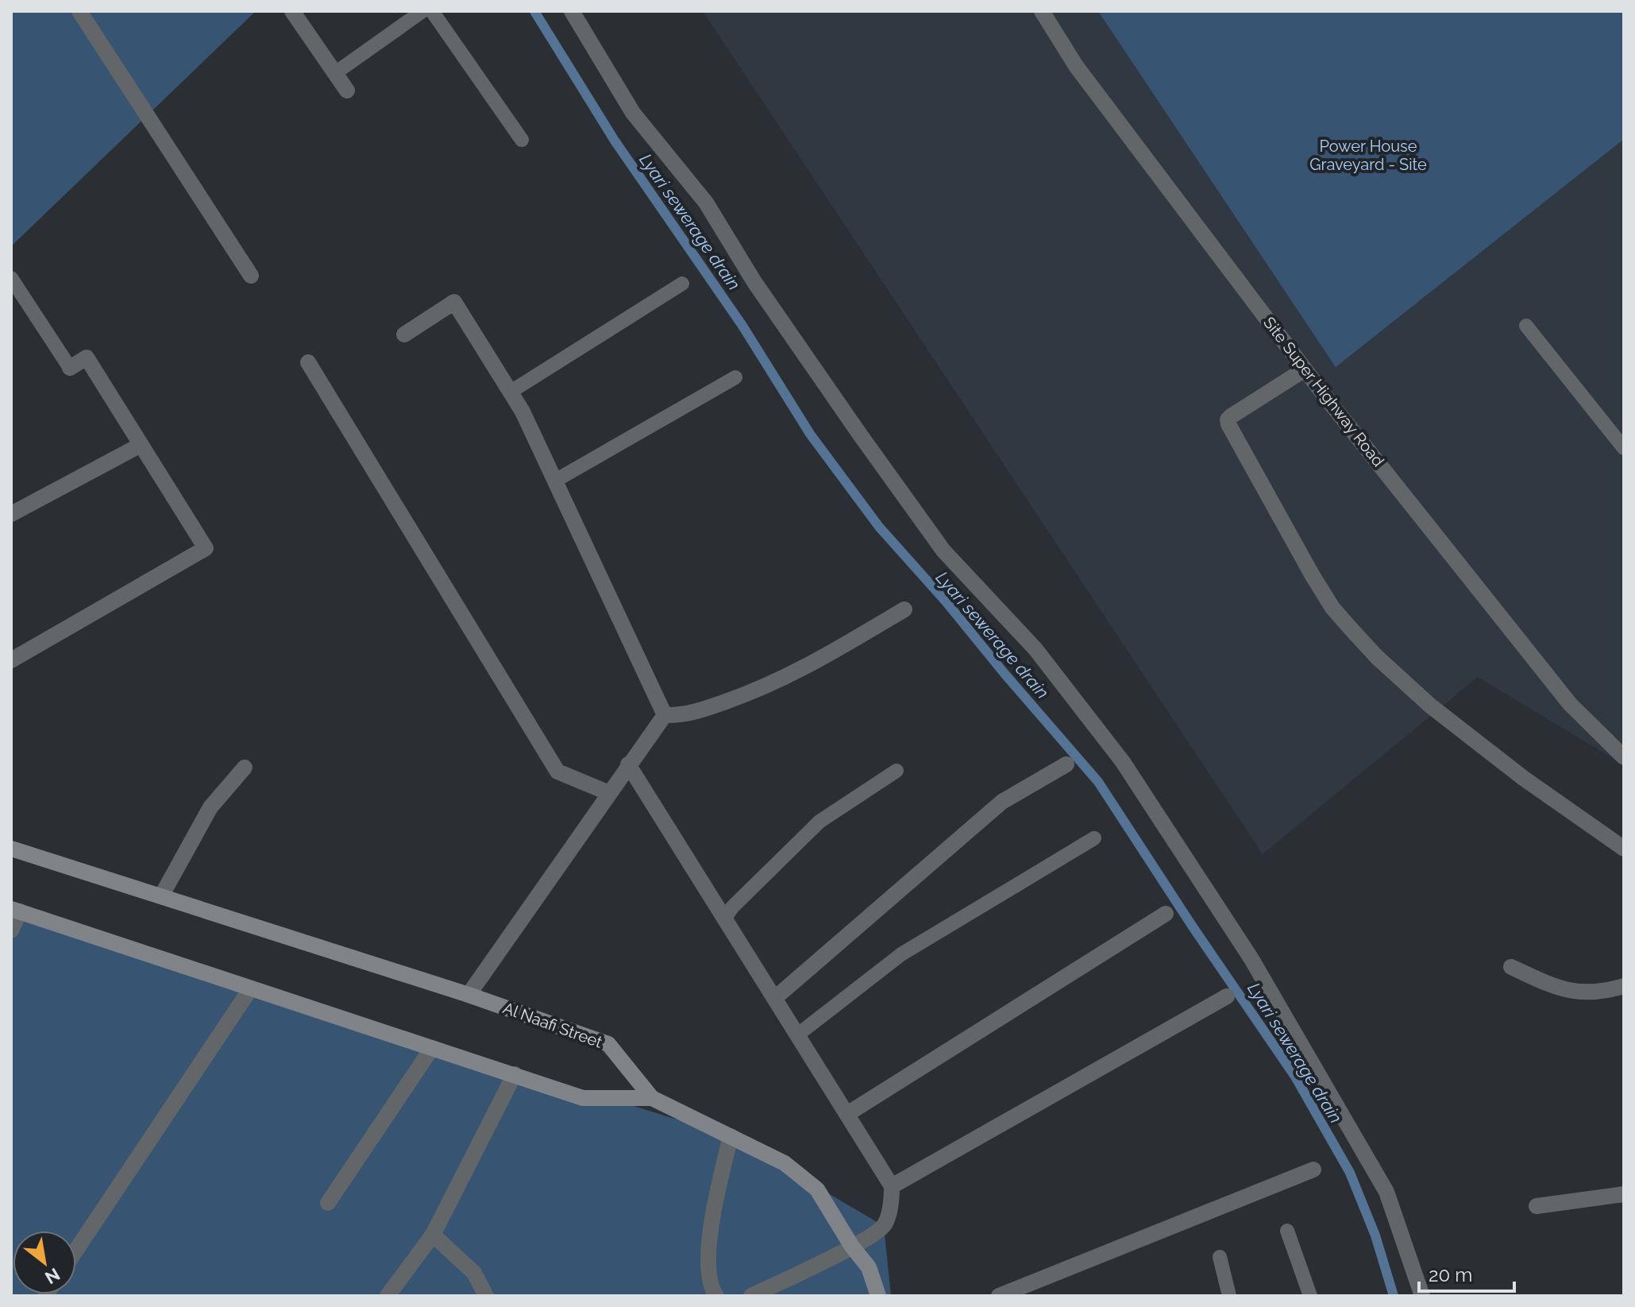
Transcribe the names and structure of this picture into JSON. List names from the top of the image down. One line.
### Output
{"streets":{"street":["Site Super Highway Road","Al Naafi Street"]},"water":["Lyari sewerage drain"],"parks":["Power House Graveyard - Site"],"scale_bar":"20 m","north":"bottom right"}
